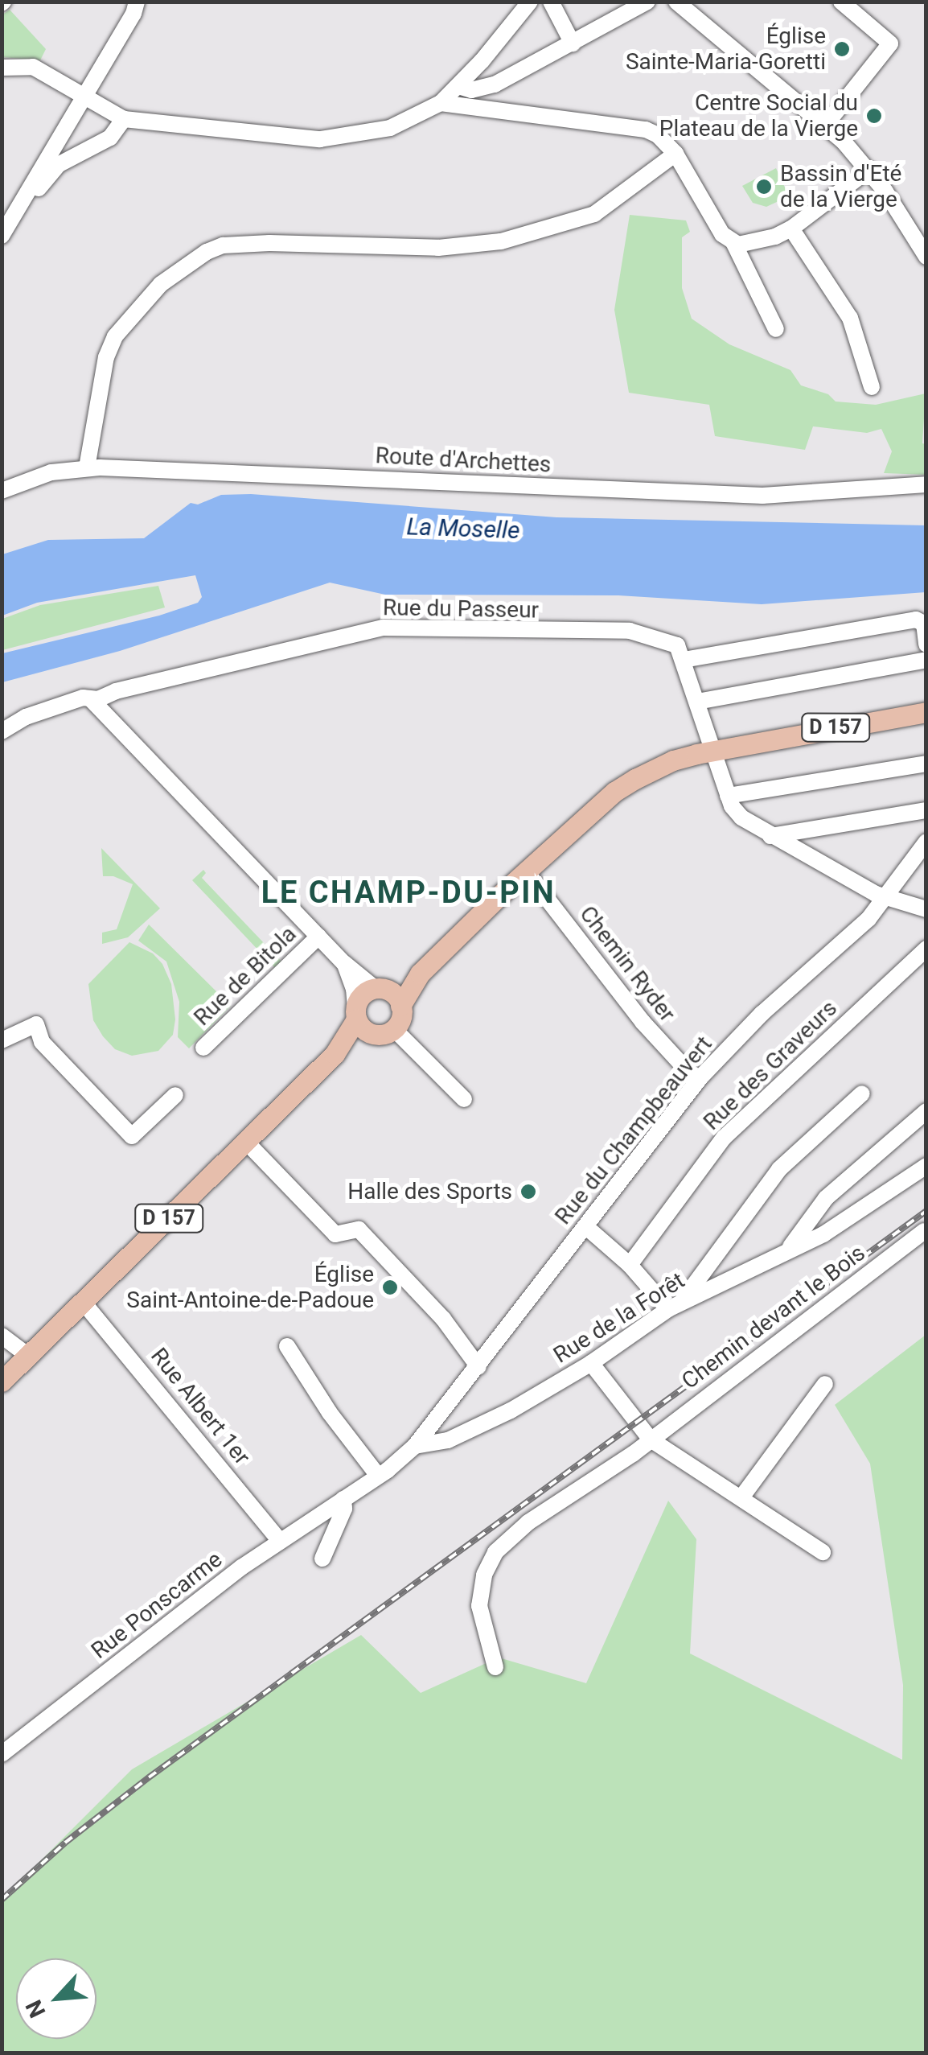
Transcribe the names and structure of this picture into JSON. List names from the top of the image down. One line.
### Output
{"streets":{"main road":["D 157"],"street":["Route d'Archettes","Rue du Passeur","Chemin Ryder","Rue de Bitola","Rue des Graveurs","Rue du Champbeauvert","Chemin devant le Bois","Rue de la Forêt","Rue Albert 1er","Rue Ponscarme"]},"crossings":[["D 157","Chemin Ryder"],["D 157","Rue Albert 1er"],["Chemin Ryder","Rue du Champbeauvert"],["Rue du Champbeauvert","Rue de la Forêt"],["Rue du Champbeauvert","Rue Ponscarme"],["Rue Albert 1er","Rue Ponscarme"]],"districts":["LE CHAMP-DU-PIN"],"water":["La Moselle"],"places":["Église Sainte-Maria-Goretti","Centre Social du Plateau de la Vierge","Bassin d'Eté de la Vierge","Halle des Sports","Église Saint-Antoine-de-Padoue"],"north":"bottom left"}
